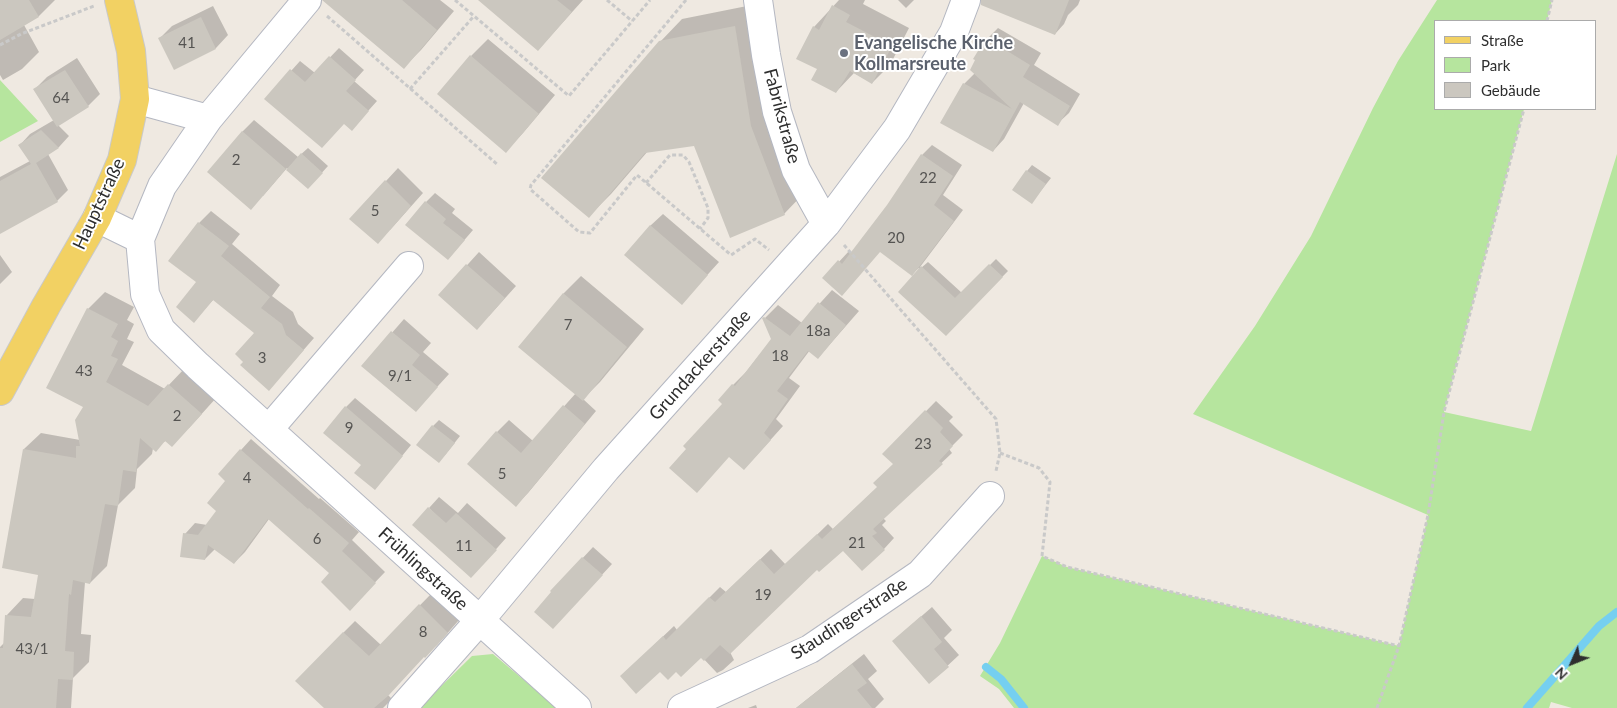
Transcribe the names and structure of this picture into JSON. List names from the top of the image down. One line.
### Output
{"streets":{"main road":["Hauptstraße"],"street":["Fabrikstraße","Grundackerstraße","Frühlingstraße","Staudingerstraße"]},"crossings":[["Fabrikstraße","Grundackerstraße"],["Grundackerstraße","Frühlingstraße"]],"places":["Evangelische Kirche Kollmarsreute"],"house_numbers":["41","64","2","22","5","20","7","18a","18","3","43","9/1","2","9","23","5","4","6","21","11","19","8","43/1"],"legend":["Straße","Park","Gebäude"],"north":"bottom left"}
